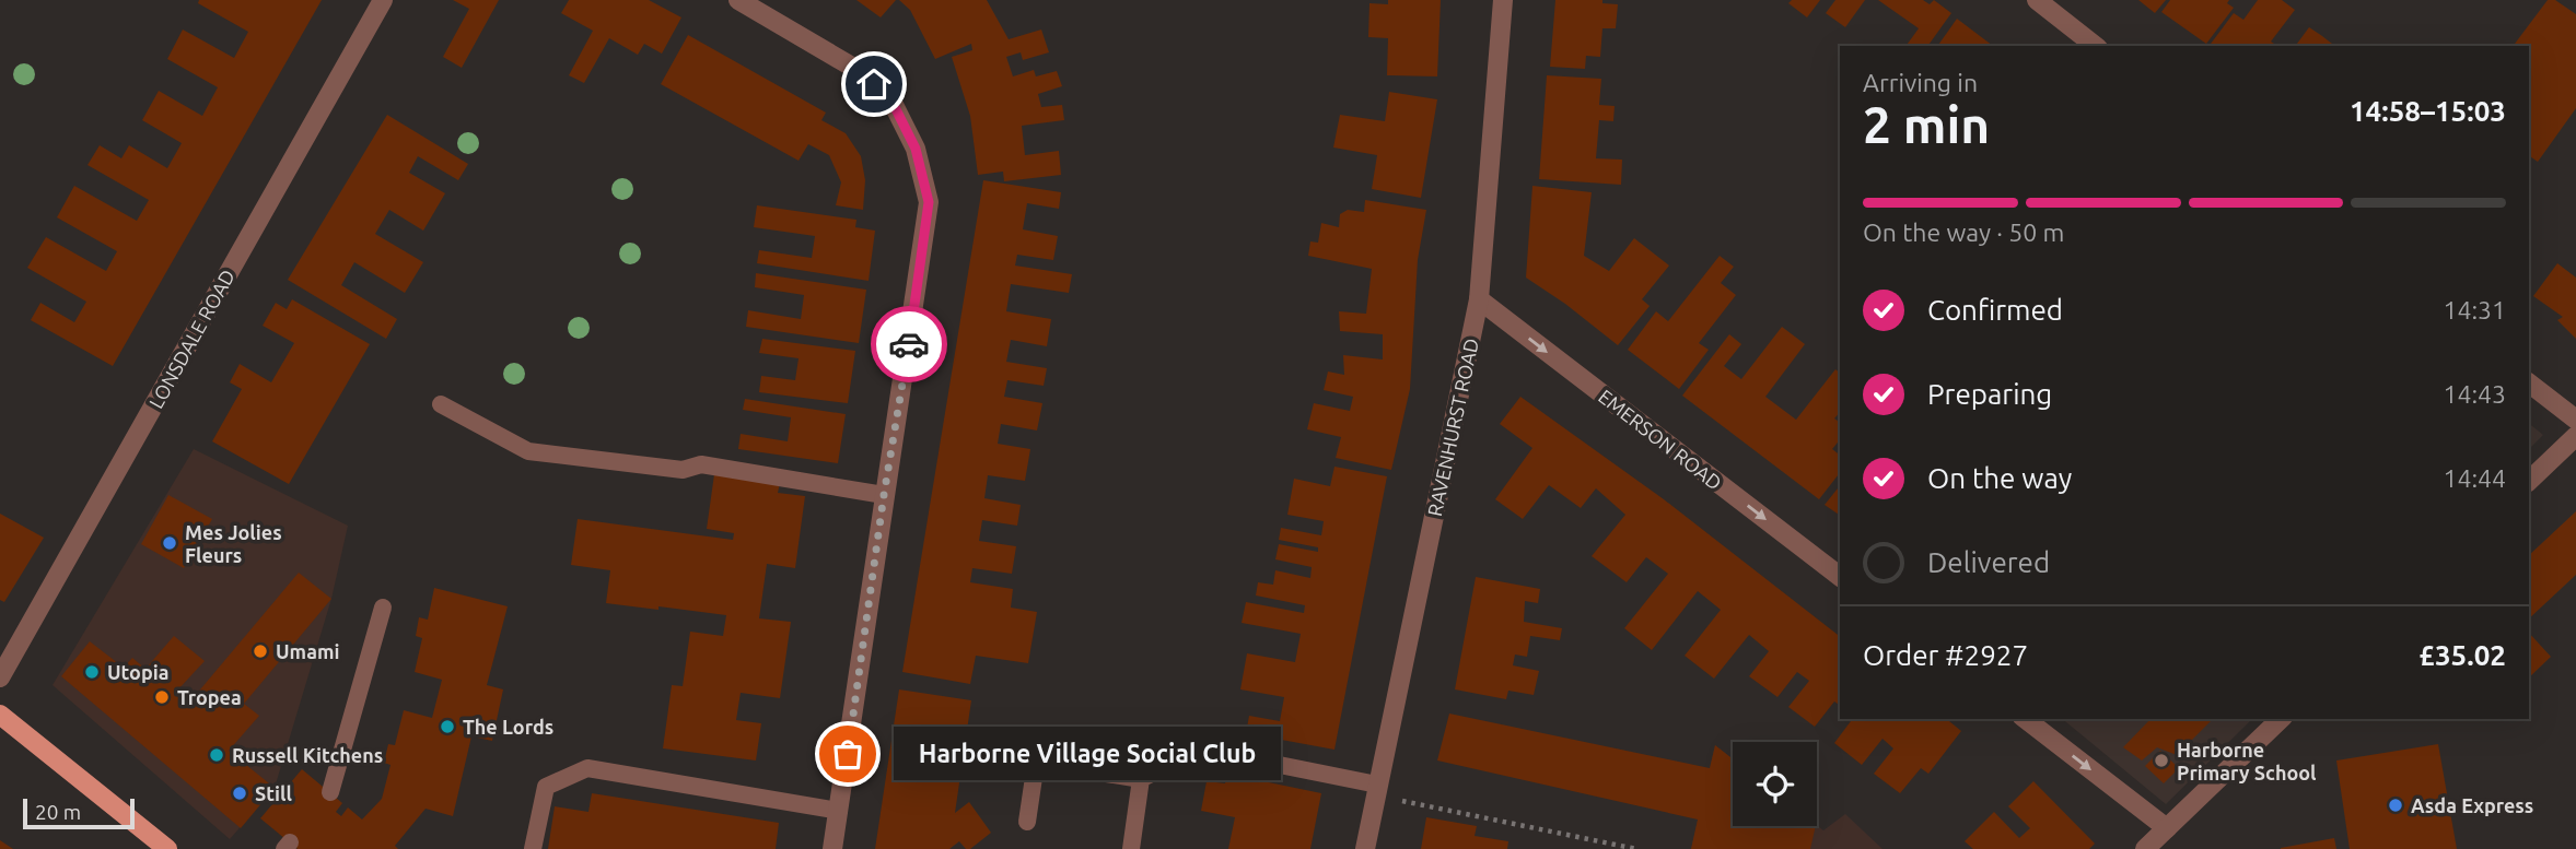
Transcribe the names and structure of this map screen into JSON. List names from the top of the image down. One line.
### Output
{"streets":{"street":["LONSDALE ROAD","RAVENHURST ROAD","EMERSON ROAD"]},"crossings":[["RAVENHURST ROAD","EMERSON ROAD"]],"one_way":["EMERSON ROAD"],"places":["Mes Jolies Fleurs","Umami","Utopia","Tropea","The Lords","Harborne Village Social Club","Russell Kitchens","Harborne Primary School","Still","Asda Express"],"scale_bar":"20 m","page":{"heading":["2 min","Arriving in","14:58–15:03"],"panel":["Order #2927","£35.02"],"bar":"On the way · 50 m","list":[["Confirmed","14:31"],["Preparing","14:43"],["On the way","14:44"],"Delivered"],"bubble":"Harborne Village Social Club","scale":"20 m"}}
